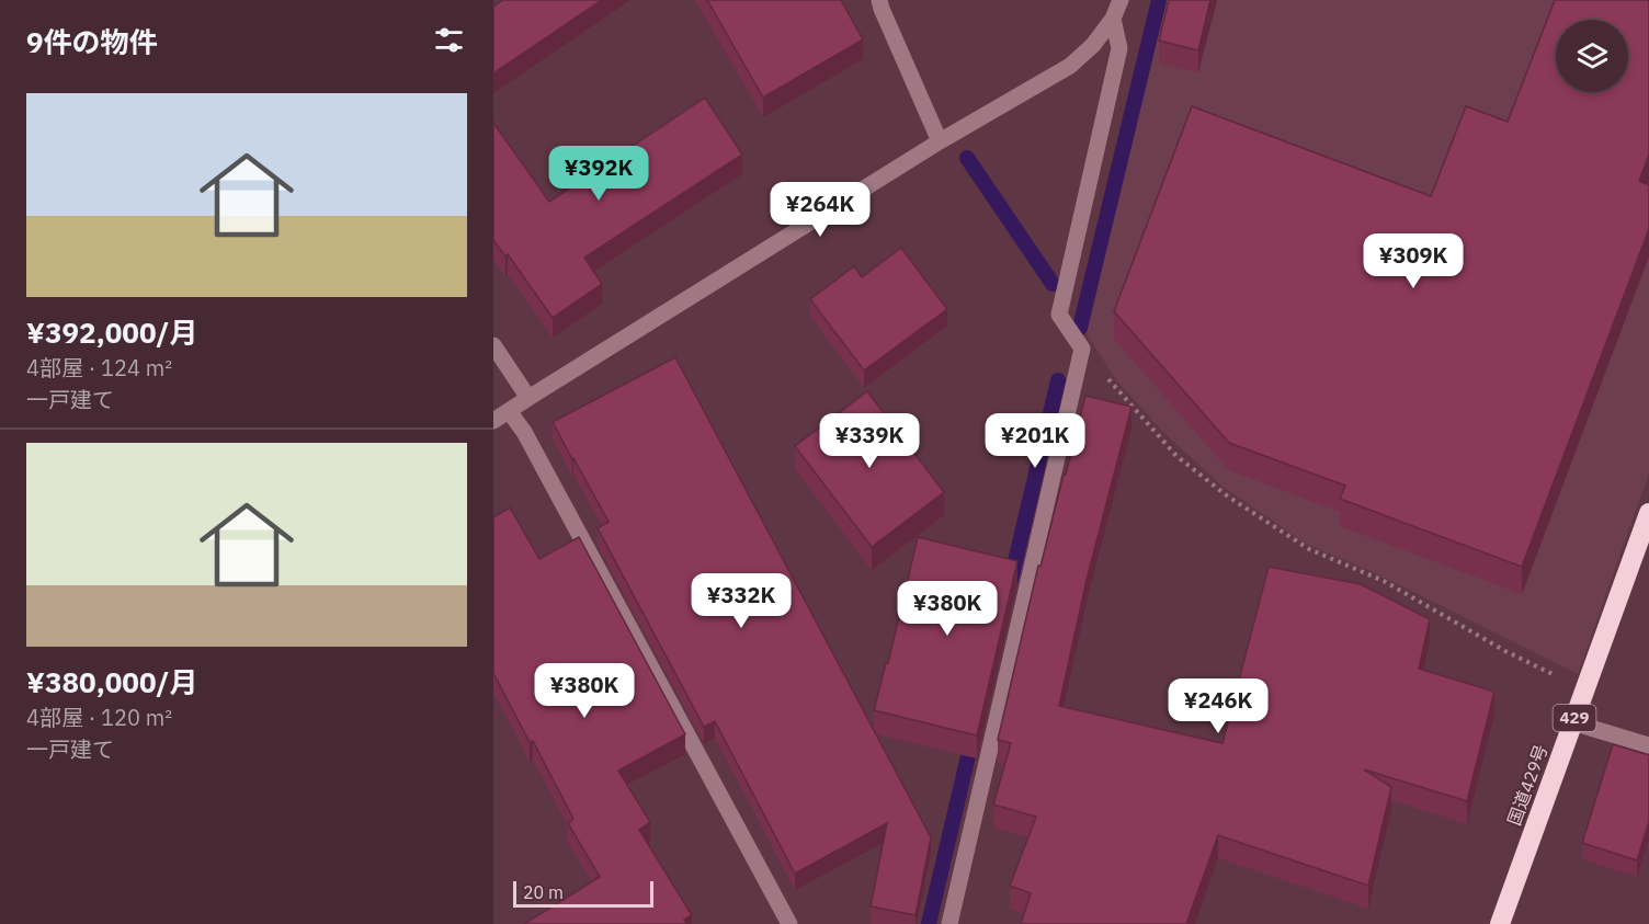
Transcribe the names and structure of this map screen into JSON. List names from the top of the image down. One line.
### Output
{"streets":{"highway":["429","国道429号"]},"scale_bar":"20 m","page":{"heading":"9件の物件","list":[{"name":"¥392,000/月","note":"4部屋 · 124 m² · 一戸建て"},{"name":"¥380,000/月","note":"4部屋 · 120 m² · 一戸建て"}],"price":["¥392K","¥264K","¥309K","¥339K","¥201K","¥332K","¥380K","¥380K","¥246K"],"scale":"20 m"}}
